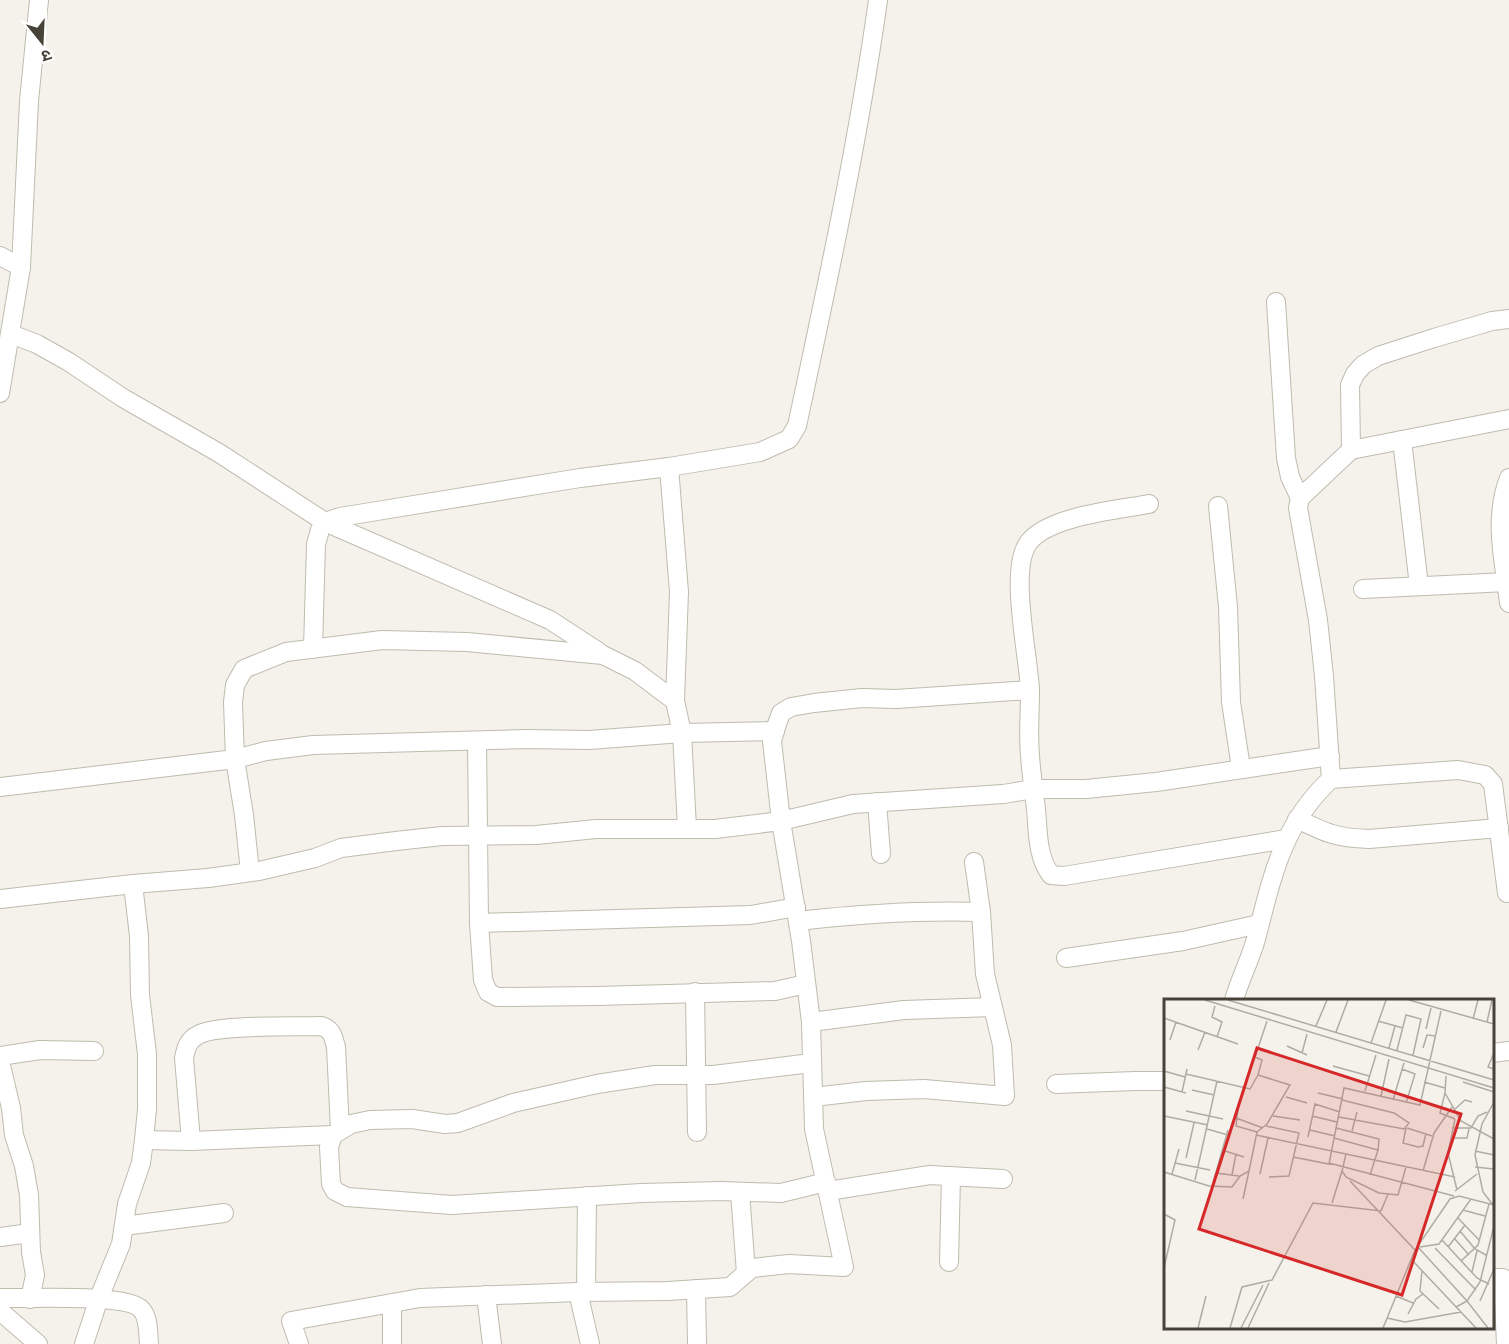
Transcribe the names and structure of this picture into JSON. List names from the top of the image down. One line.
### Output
{"north":"bottom"}
